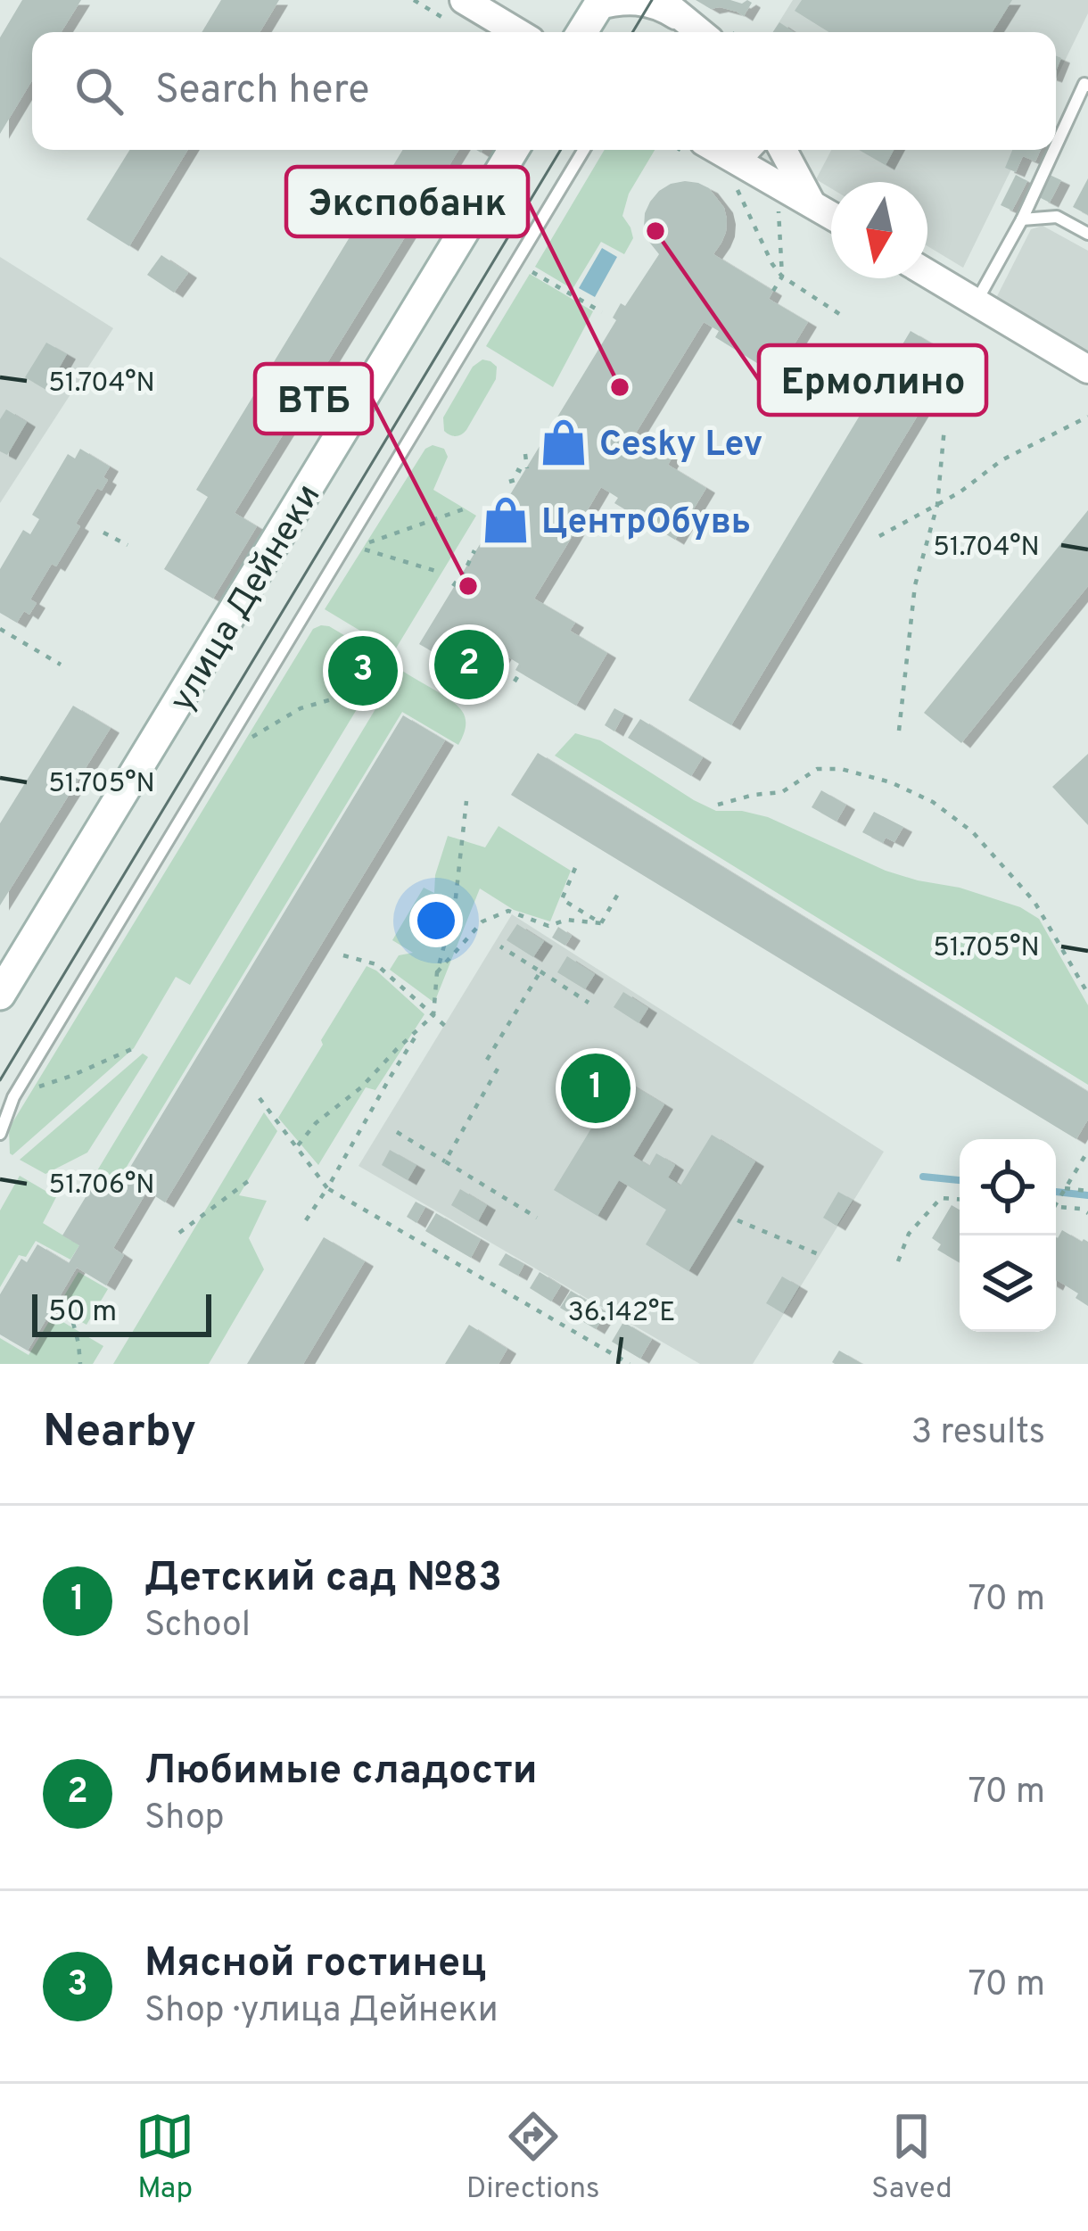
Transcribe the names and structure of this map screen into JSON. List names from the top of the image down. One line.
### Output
{"streets":{"main road":["улица Дейнеки"]},"places":{"other":["Ермолино","Экспобанк","ВТБ"],"shop":["Cesky Lev","ЦентрОбувь"]},"scale_bar":"50 m","north":"bottom","page":{"search":"Search here","pins":["2","3","1"],"scale":"50 m","heading":["Nearby","3 results"],"list":[{"mark":"1","name":"Детский сад №83","note":"School","value":"70 m"},{"mark":"2","name":"Любимые сладости","note":"Shop","value":"70 m"},{"mark":"3","name":"Мясной гостинец","note":"Shop · улица Дейнеки","value":"70 m"}],"nav":["Map","Directions","Saved"]},"coordinates":["51.704°N","51.705°N","51.706°N","36.142°E"]}
